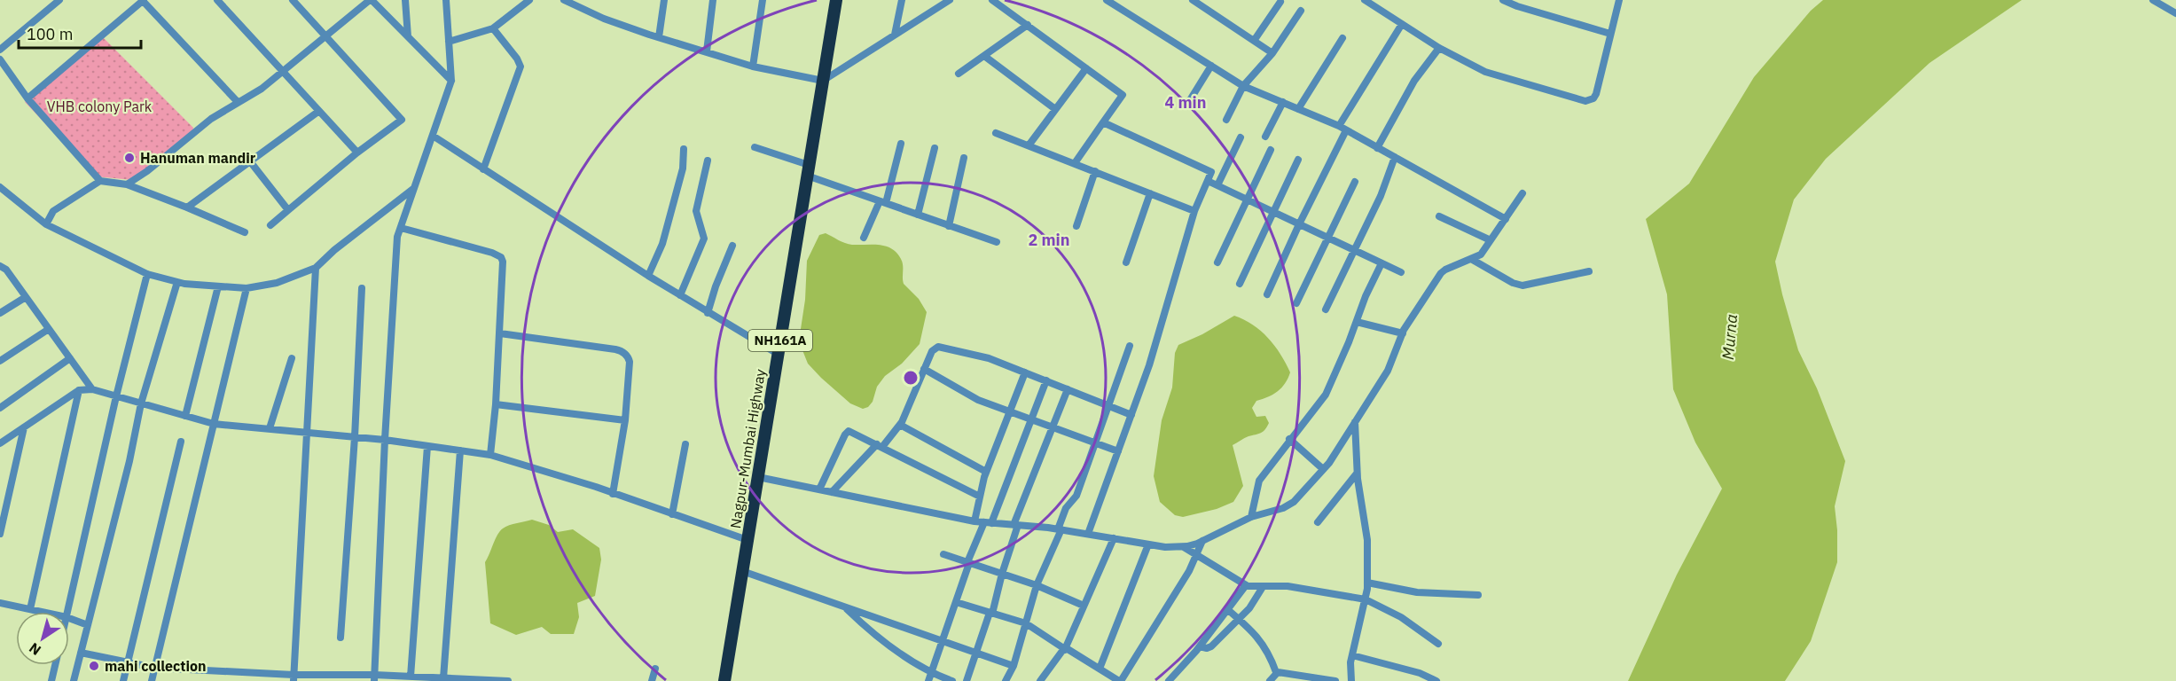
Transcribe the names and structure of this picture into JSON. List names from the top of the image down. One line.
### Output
{"streets":{"highway":["NH161A","Nagpur-Mumbai Highway"]},"water":["Murna"],"parks":["VHB colony Park"],"places":["Hanuman mandir","mahi collection"],"scale_bar":"100 m","north":"bottom left","rings":["4 min","2 min"]}
